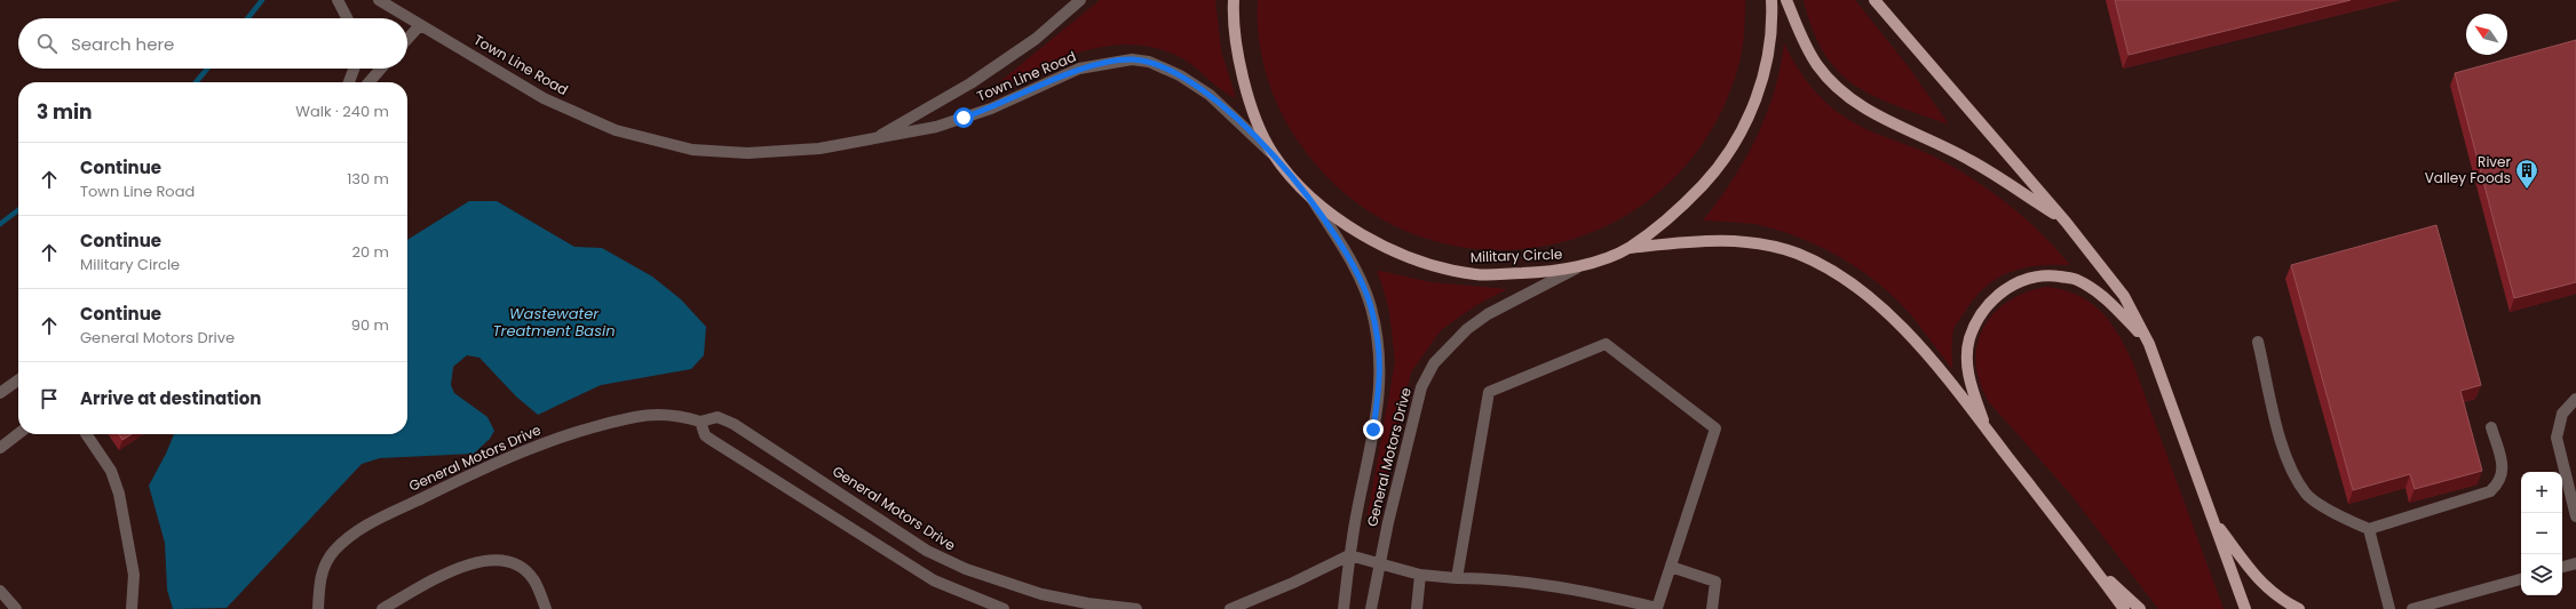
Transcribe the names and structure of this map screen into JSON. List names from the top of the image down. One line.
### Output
{"streets":{"main road":["Military Circle"],"street":["Town Line Road","General Motors Drive"]},"crossings":[["Town Line Road","Military Circle"],["Military Circle","General Motors Drive"]],"water":["Wastewater Treatment Basin"],"places":{"building":["River Valley Foods"]},"north":"top left","page":{"search":"Search here","heading":["3 min","Walk · 240 m"],"list":[["Continue","Town Line Road","130 m"],["Continue","Military Circle","20 m"],["Continue","General Motors Drive","90 m"],"Arrive at destination"],"map_buttons":["+","−"]}}
